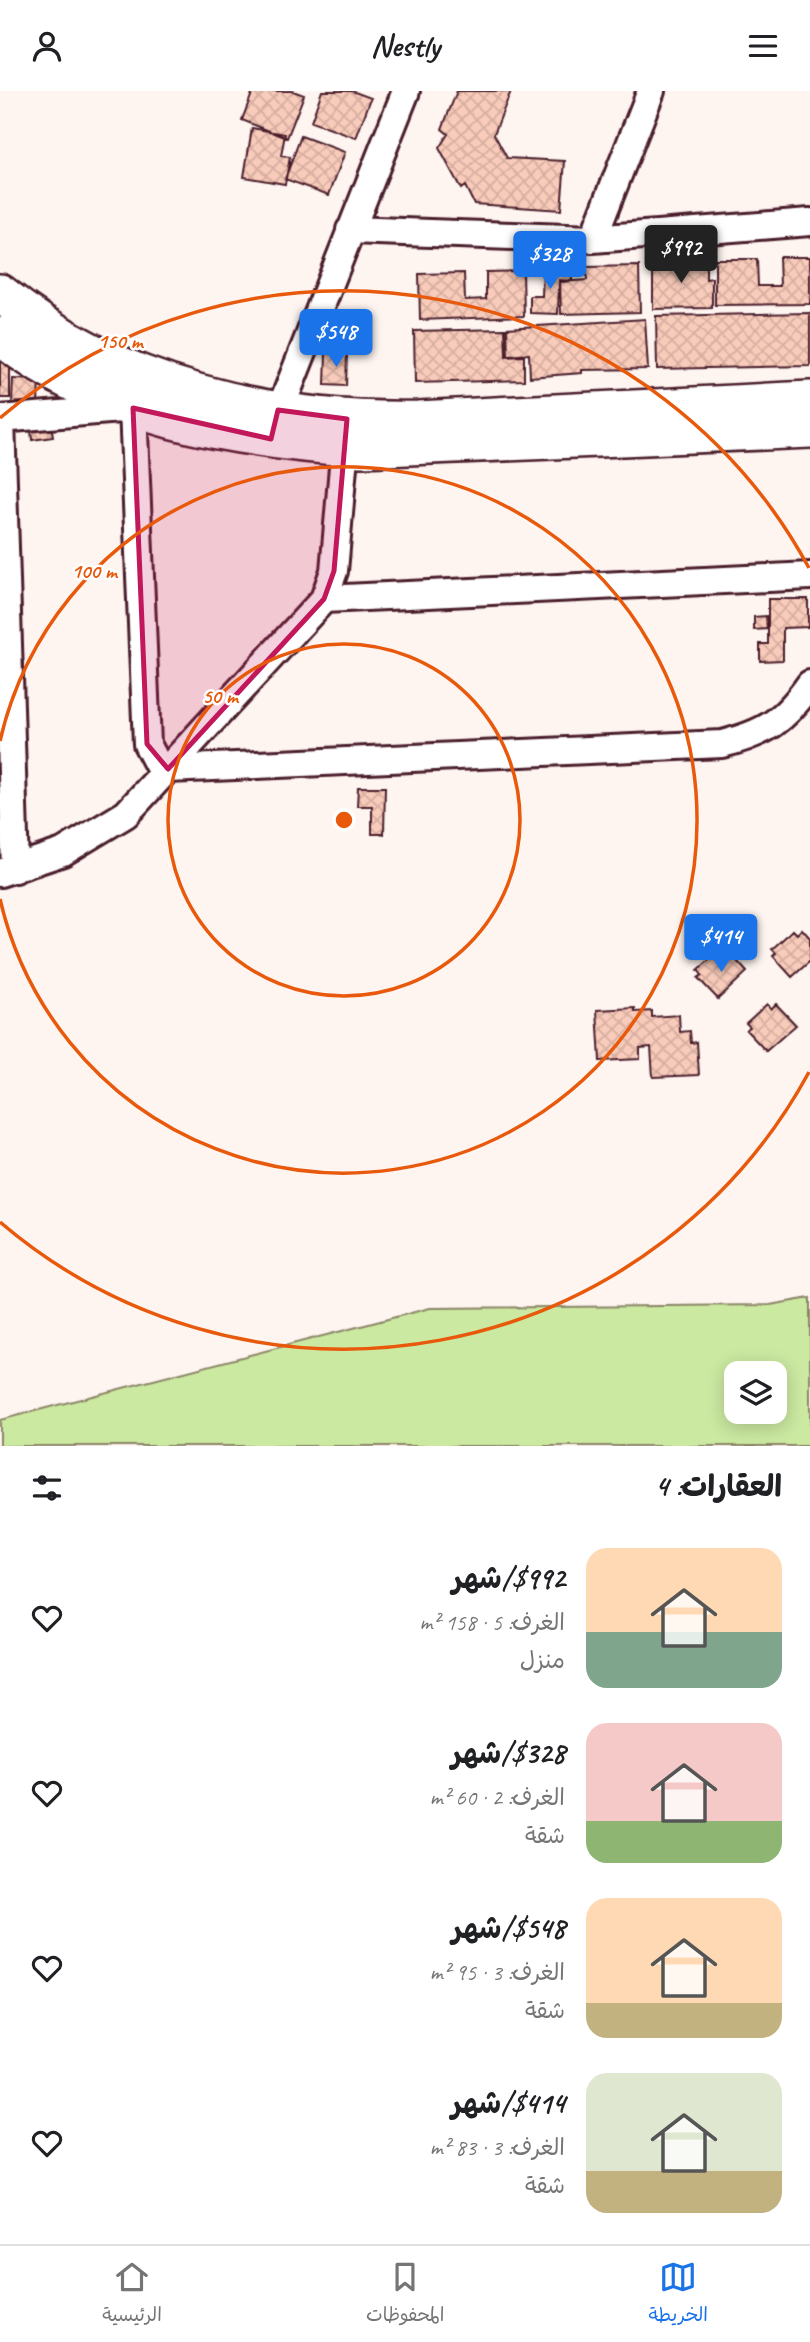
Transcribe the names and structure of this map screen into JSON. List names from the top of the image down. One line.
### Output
{"page":{"header":"Nestly","price":["$992","$328","$548","$414"],"heading":"العقارات: 4","list":[{"name":"$992/شهر","note":"الغرف: 5 · 158 m² · منزل"},{"name":"$328/شهر","note":"الغرف: 2 · 60 m² · شقة"},{"name":"$548/شهر","note":"الغرف: 3 · 95 m² · شقة"},{"name":"$414/شهر","note":"الغرف: 3 · 83 m² · شقة"}],"tabs":["الخريطة","المحفوظات","الرئيسية"]},"rings":["150 m","100 m","50 m"]}
